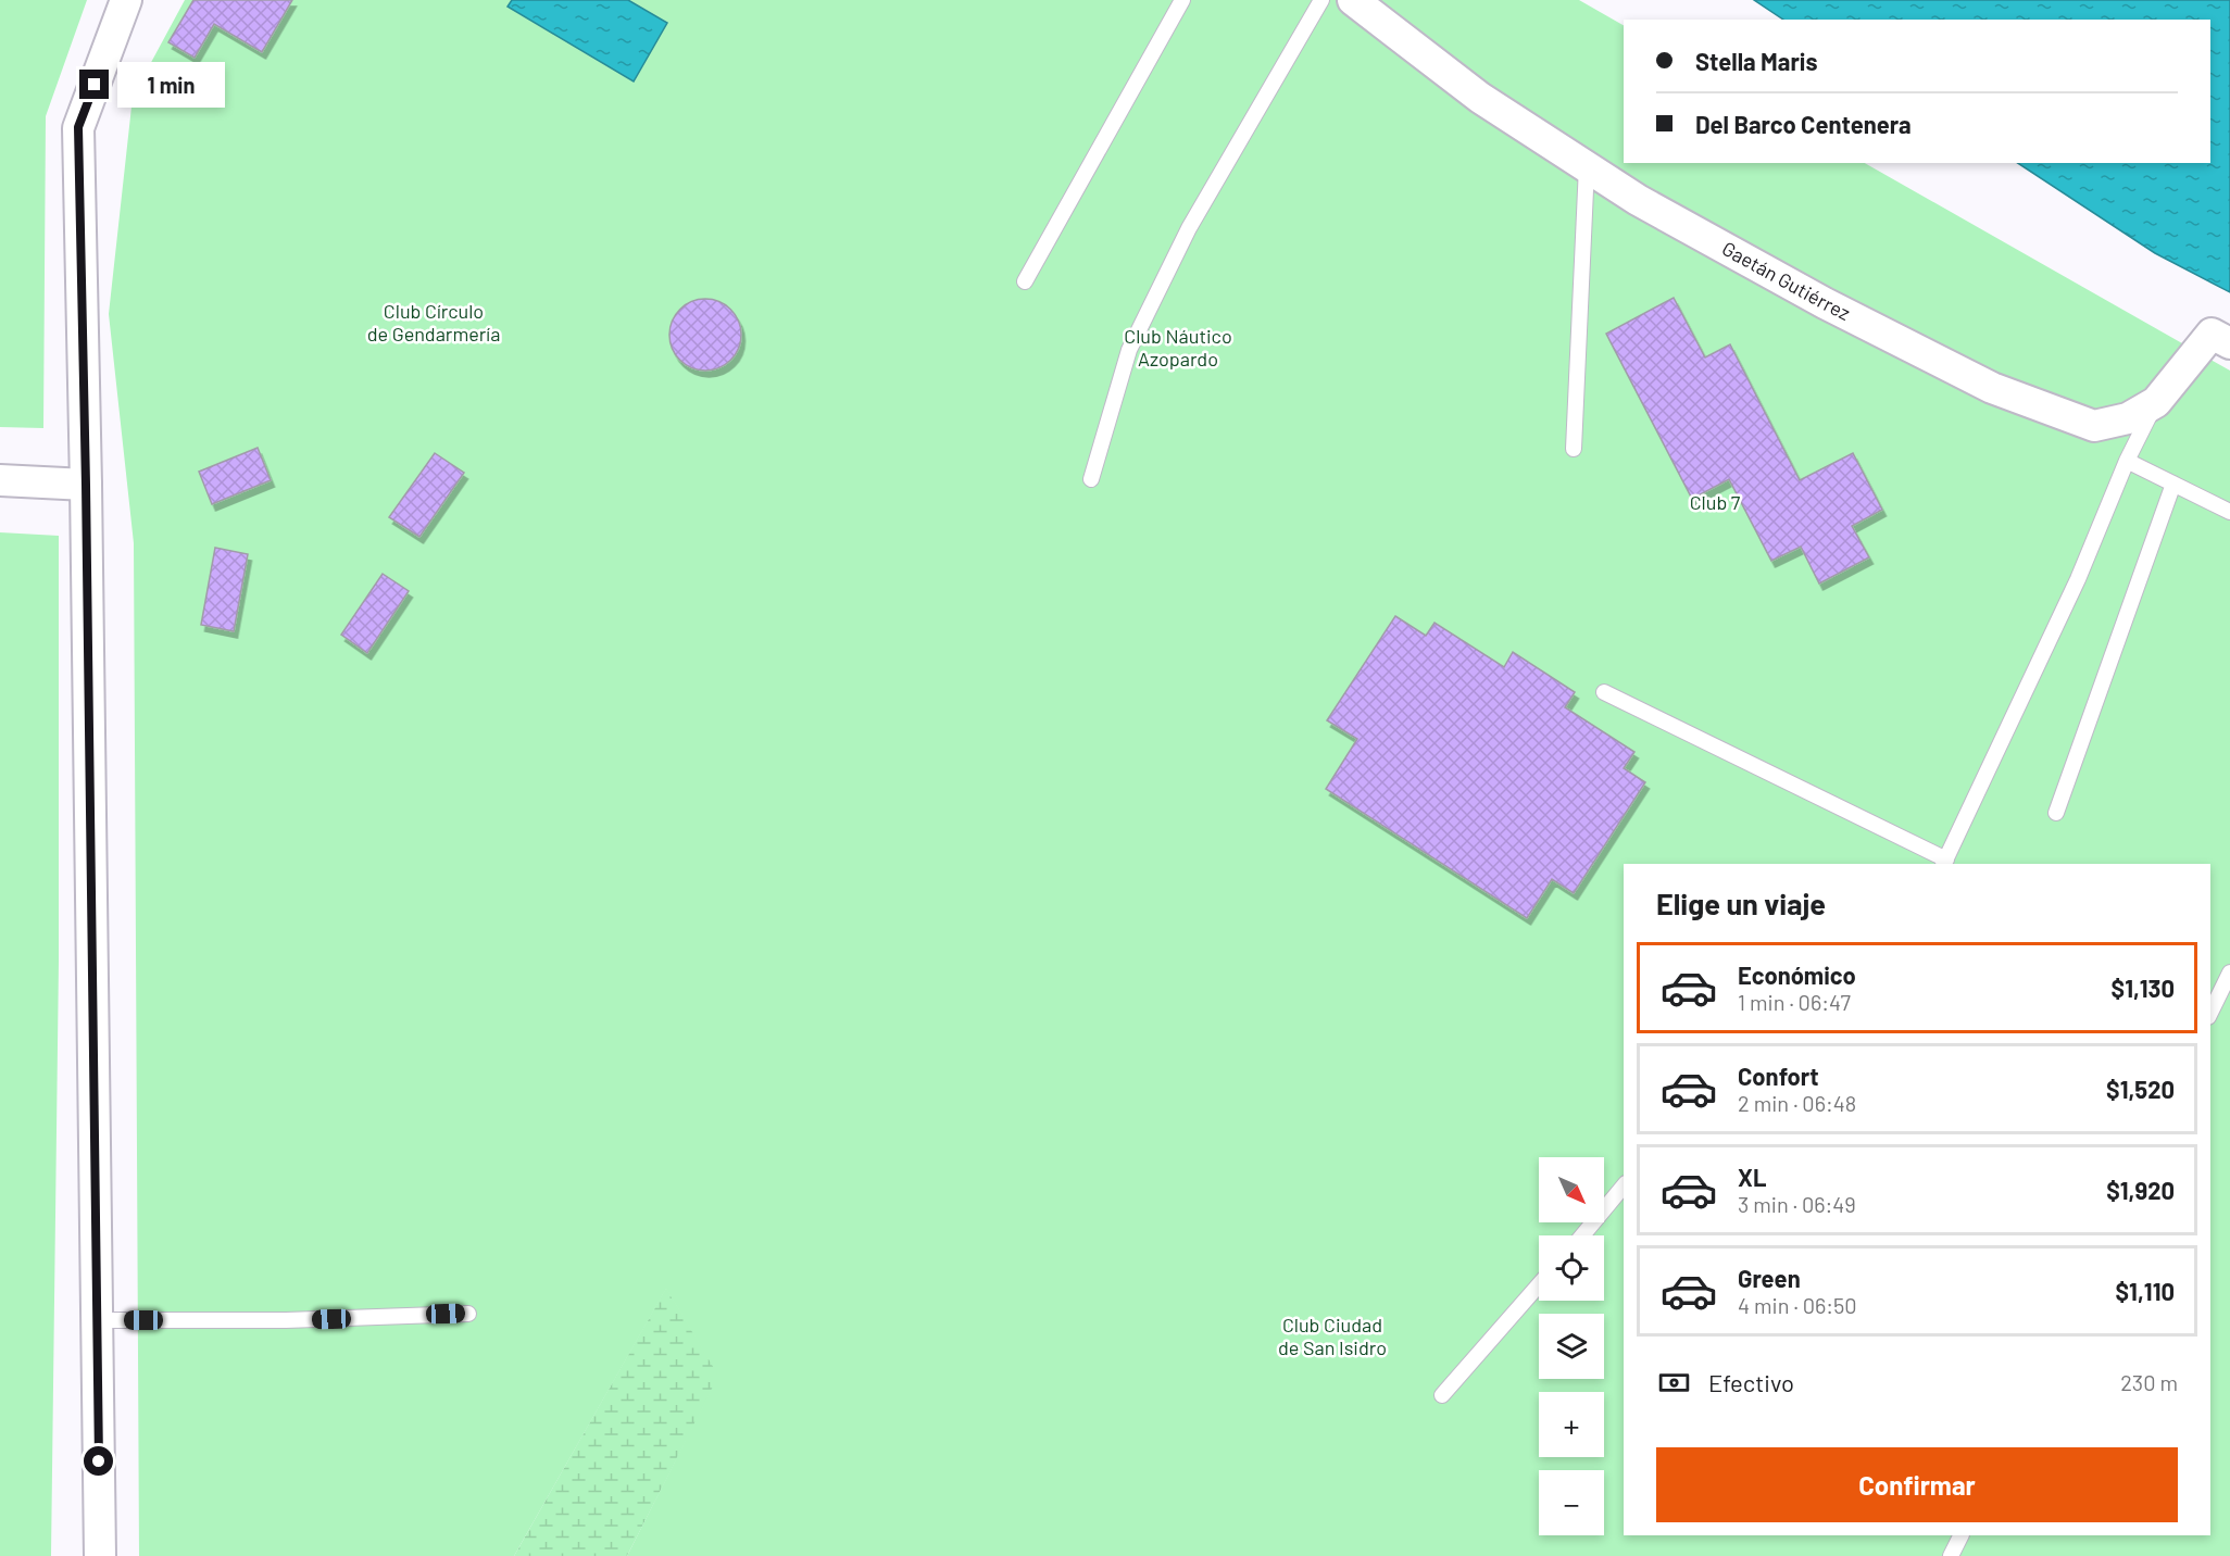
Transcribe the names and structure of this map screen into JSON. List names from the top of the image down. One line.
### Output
{"streets":{"street":["Gaetán Gutiérrez"]},"parks":["Club Círculo de Gendarmería","Club Náutico Azopardo","Club 7","Club Ciudad de San Isidro"],"north":"bottom right","page":{"banner":["Stella Maris","Del Barco Centenera"],"bubble":"1 min","heading":"Elige un viaje","list":[{"name":"Económico","note":"1 min · 06:47","value":"$1,130"},{"name":"Confort","note":"2 min · 06:48","value":"$1,520"},{"name":"XL","note":"3 min · 06:49","value":"$1,920"},{"name":"Green","note":"4 min · 06:50","value":"$1,110"}],"map_buttons":["+","−"],"pay":["Efectivo","230 m"],"buttons":"Confirmar"}}
